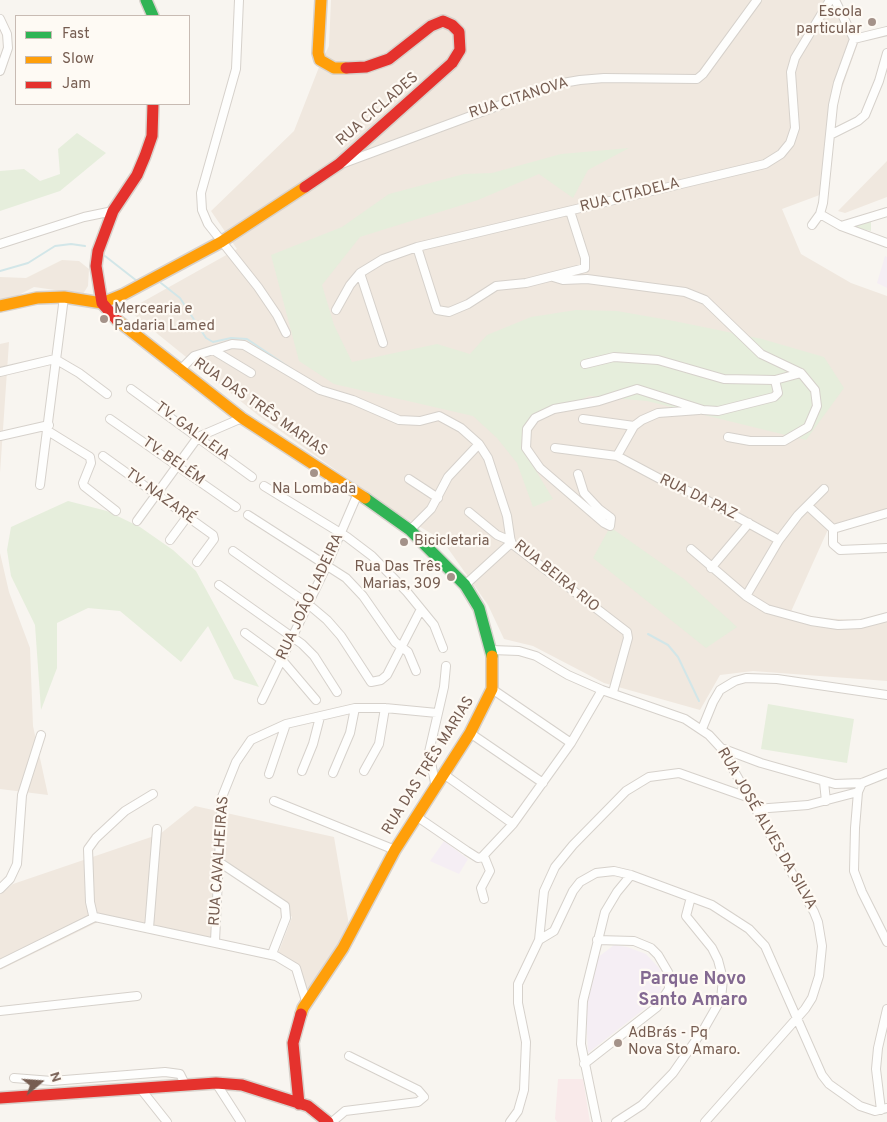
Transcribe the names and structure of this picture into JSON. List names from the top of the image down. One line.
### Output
{"streets":{"street":["RUA CITANOVA","RUA CICLADES","RUA CITADELA","RUA DAS TRÊS MARIAS","TV. GALILEIA","TV. BELÉM","TV. NAZARÉ","RUA DA PAZ","RUA BEIRA RIO","RUA JOÃO LADEIRA","RUA JOSÉ ALVES DA SILVA","RUA CAVALHEIRAS"]},"crossings":[["RUA CITANOVA","RUA CICLADES"],["RUA CICLADES","RUA DAS TRÊS MARIAS"],["RUA DAS TRÊS MARIAS","RUA BEIRA RIO"],["RUA DAS TRÊS MARIAS","RUA JOÃO LADEIRA"],["RUA DAS TRÊS MARIAS","RUA JOSÉ ALVES DA SILVA"],["RUA BEIRA RIO","RUA JOSÉ ALVES DA SILVA"]],"districts":["Parque Novo Santo Amaro"],"places":["Escola particular","Mercearia e Padaria Lamed","Na Lombada","Bicicletaria","Rua Das Três Marias, 309","AdBrás - Pq Nova Sto Amaro."],"legend":["Fast","Slow","Jam"],"north":"right"}
